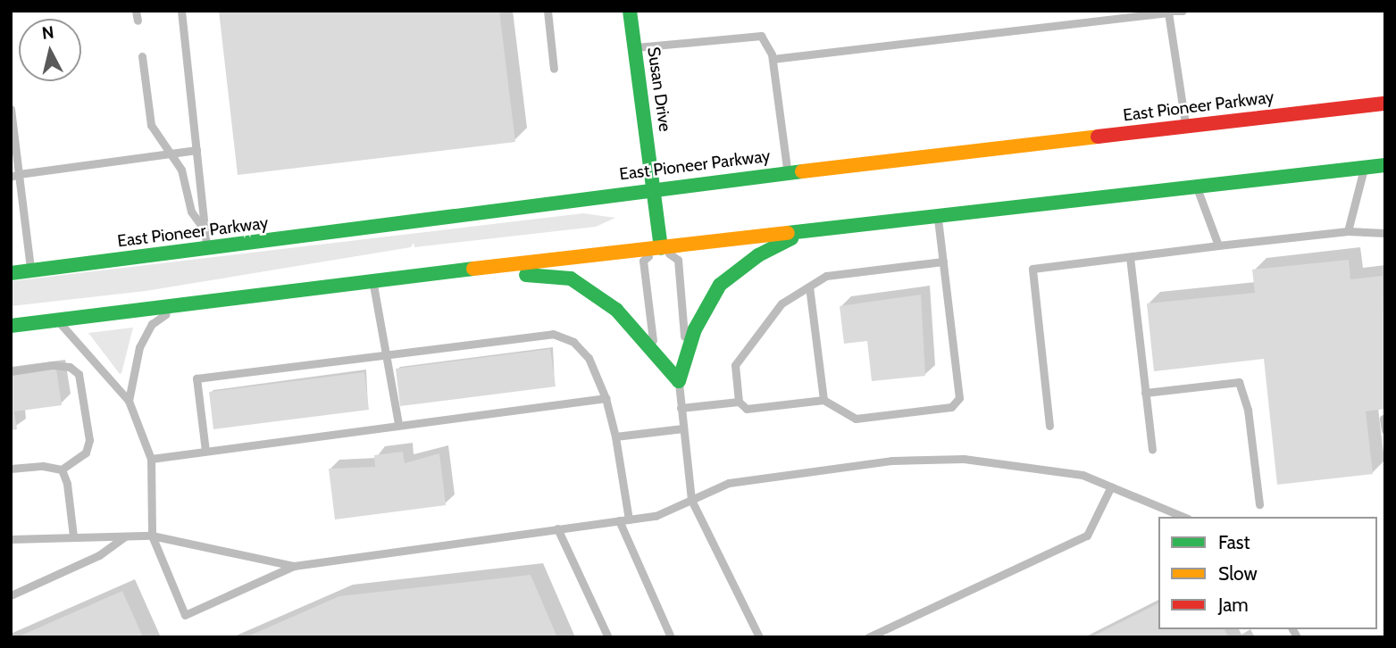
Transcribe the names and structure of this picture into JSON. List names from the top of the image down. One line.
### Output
{"streets":{"main road":["Susan Drive","East Pioneer Parkway"]},"crossings":[["Susan Drive","East Pioneer Parkway"]],"legend":["Fast","Slow","Jam"],"north":"top"}
